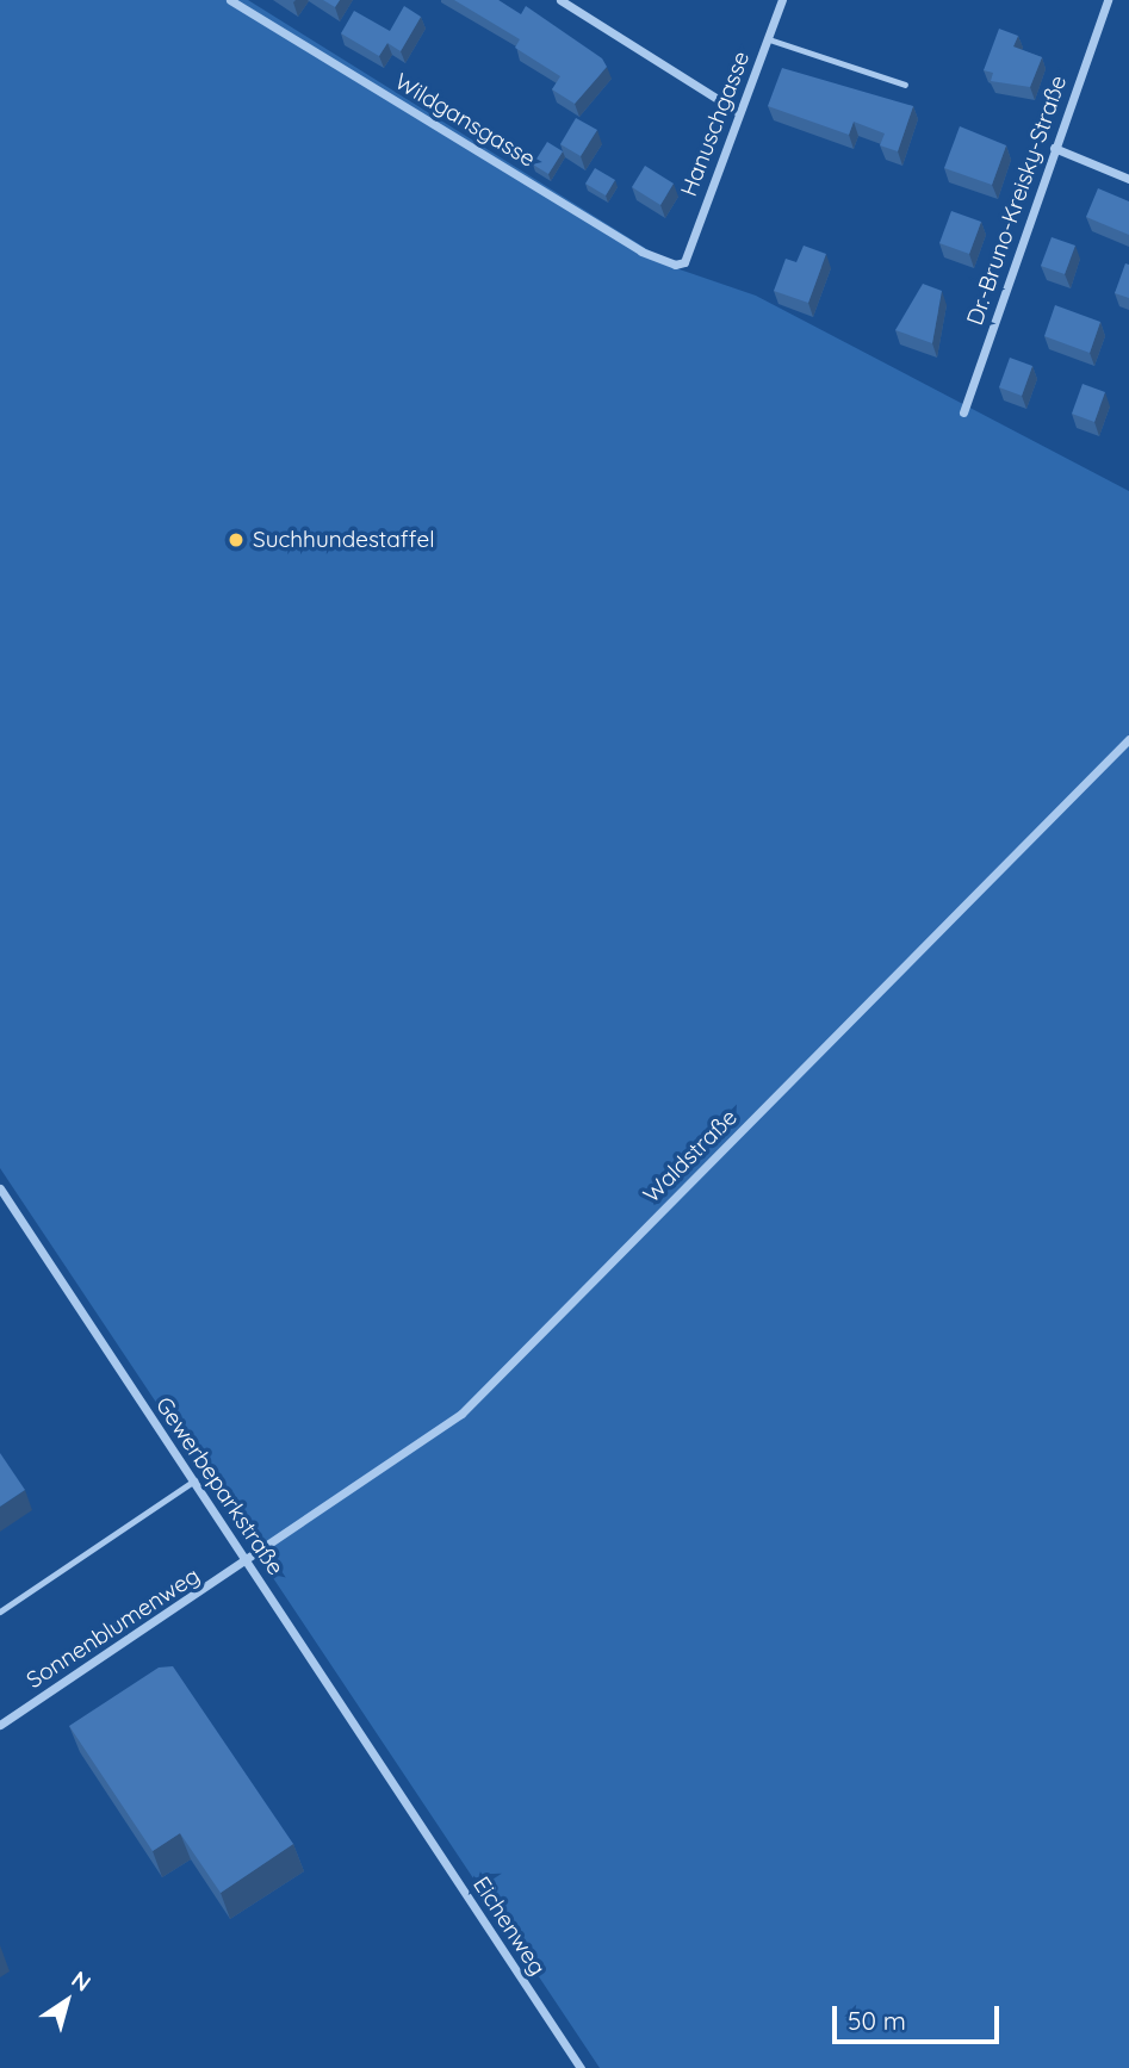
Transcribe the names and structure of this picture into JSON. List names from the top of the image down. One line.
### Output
{"streets":{"street":["Wildgansgasse","Hanuschgasse","Dr.-Bruno-Kreisky-Straße","Waldstraße","Gewerbeparkstraße","Sonnenblumenweg","Eichenweg"]},"crossings":[["Wildgansgasse","Hanuschgasse"],["Waldstraße","Gewerbeparkstraße"],["Waldstraße","Sonnenblumenweg"],["Gewerbeparkstraße","Sonnenblumenweg"],["Gewerbeparkstraße","Eichenweg"]],"places":["Suchhundestaffel"],"scale_bar":"50 m","north":"top right"}
